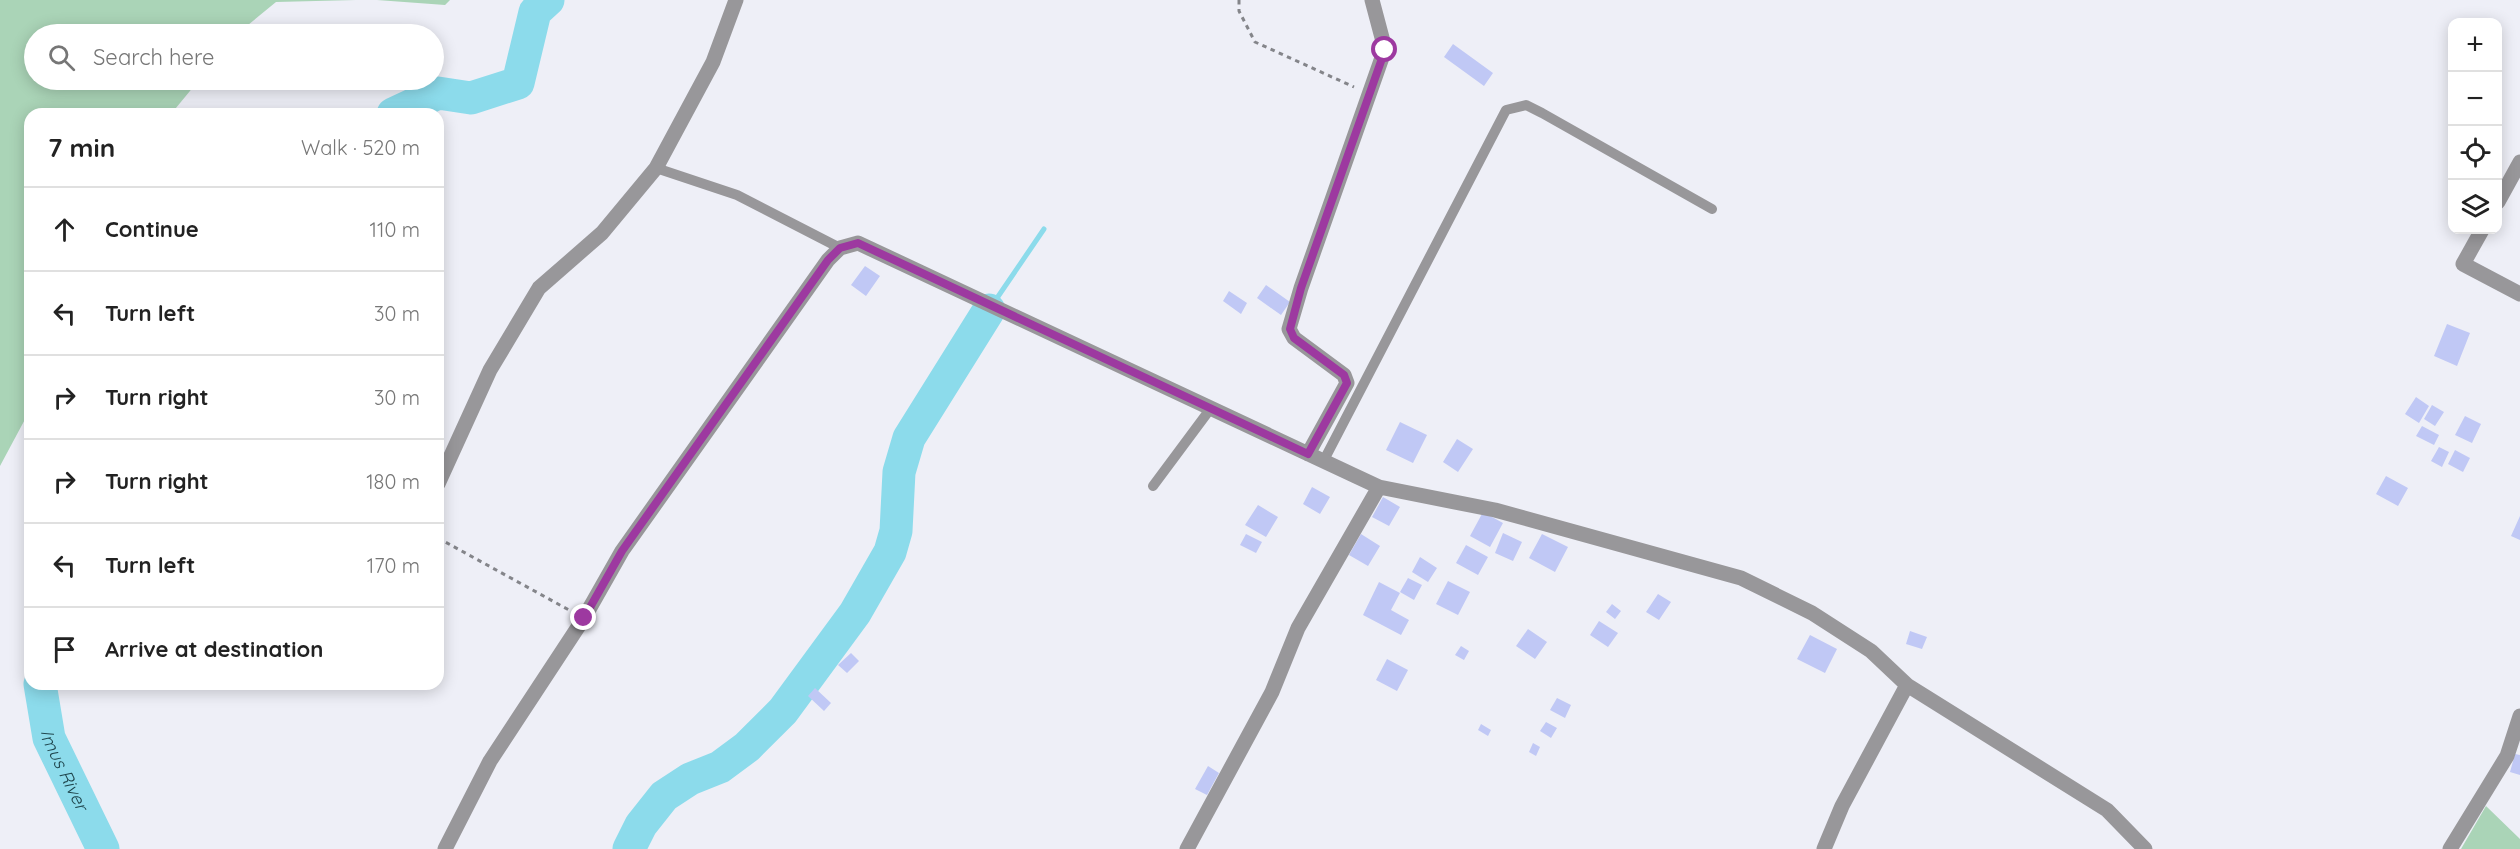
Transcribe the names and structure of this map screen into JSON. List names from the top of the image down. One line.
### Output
{"water":["Imus River"],"page":{"map_buttons":["+","−"],"search":"Search here","heading":["7 min","Walk · 520 m"],"list":[["Continue","110 m"],["Turn left","30 m"],["Turn right","30 m"],["Turn right","180 m"],["Turn left","170 m"],"Arrive at destination"]}}
